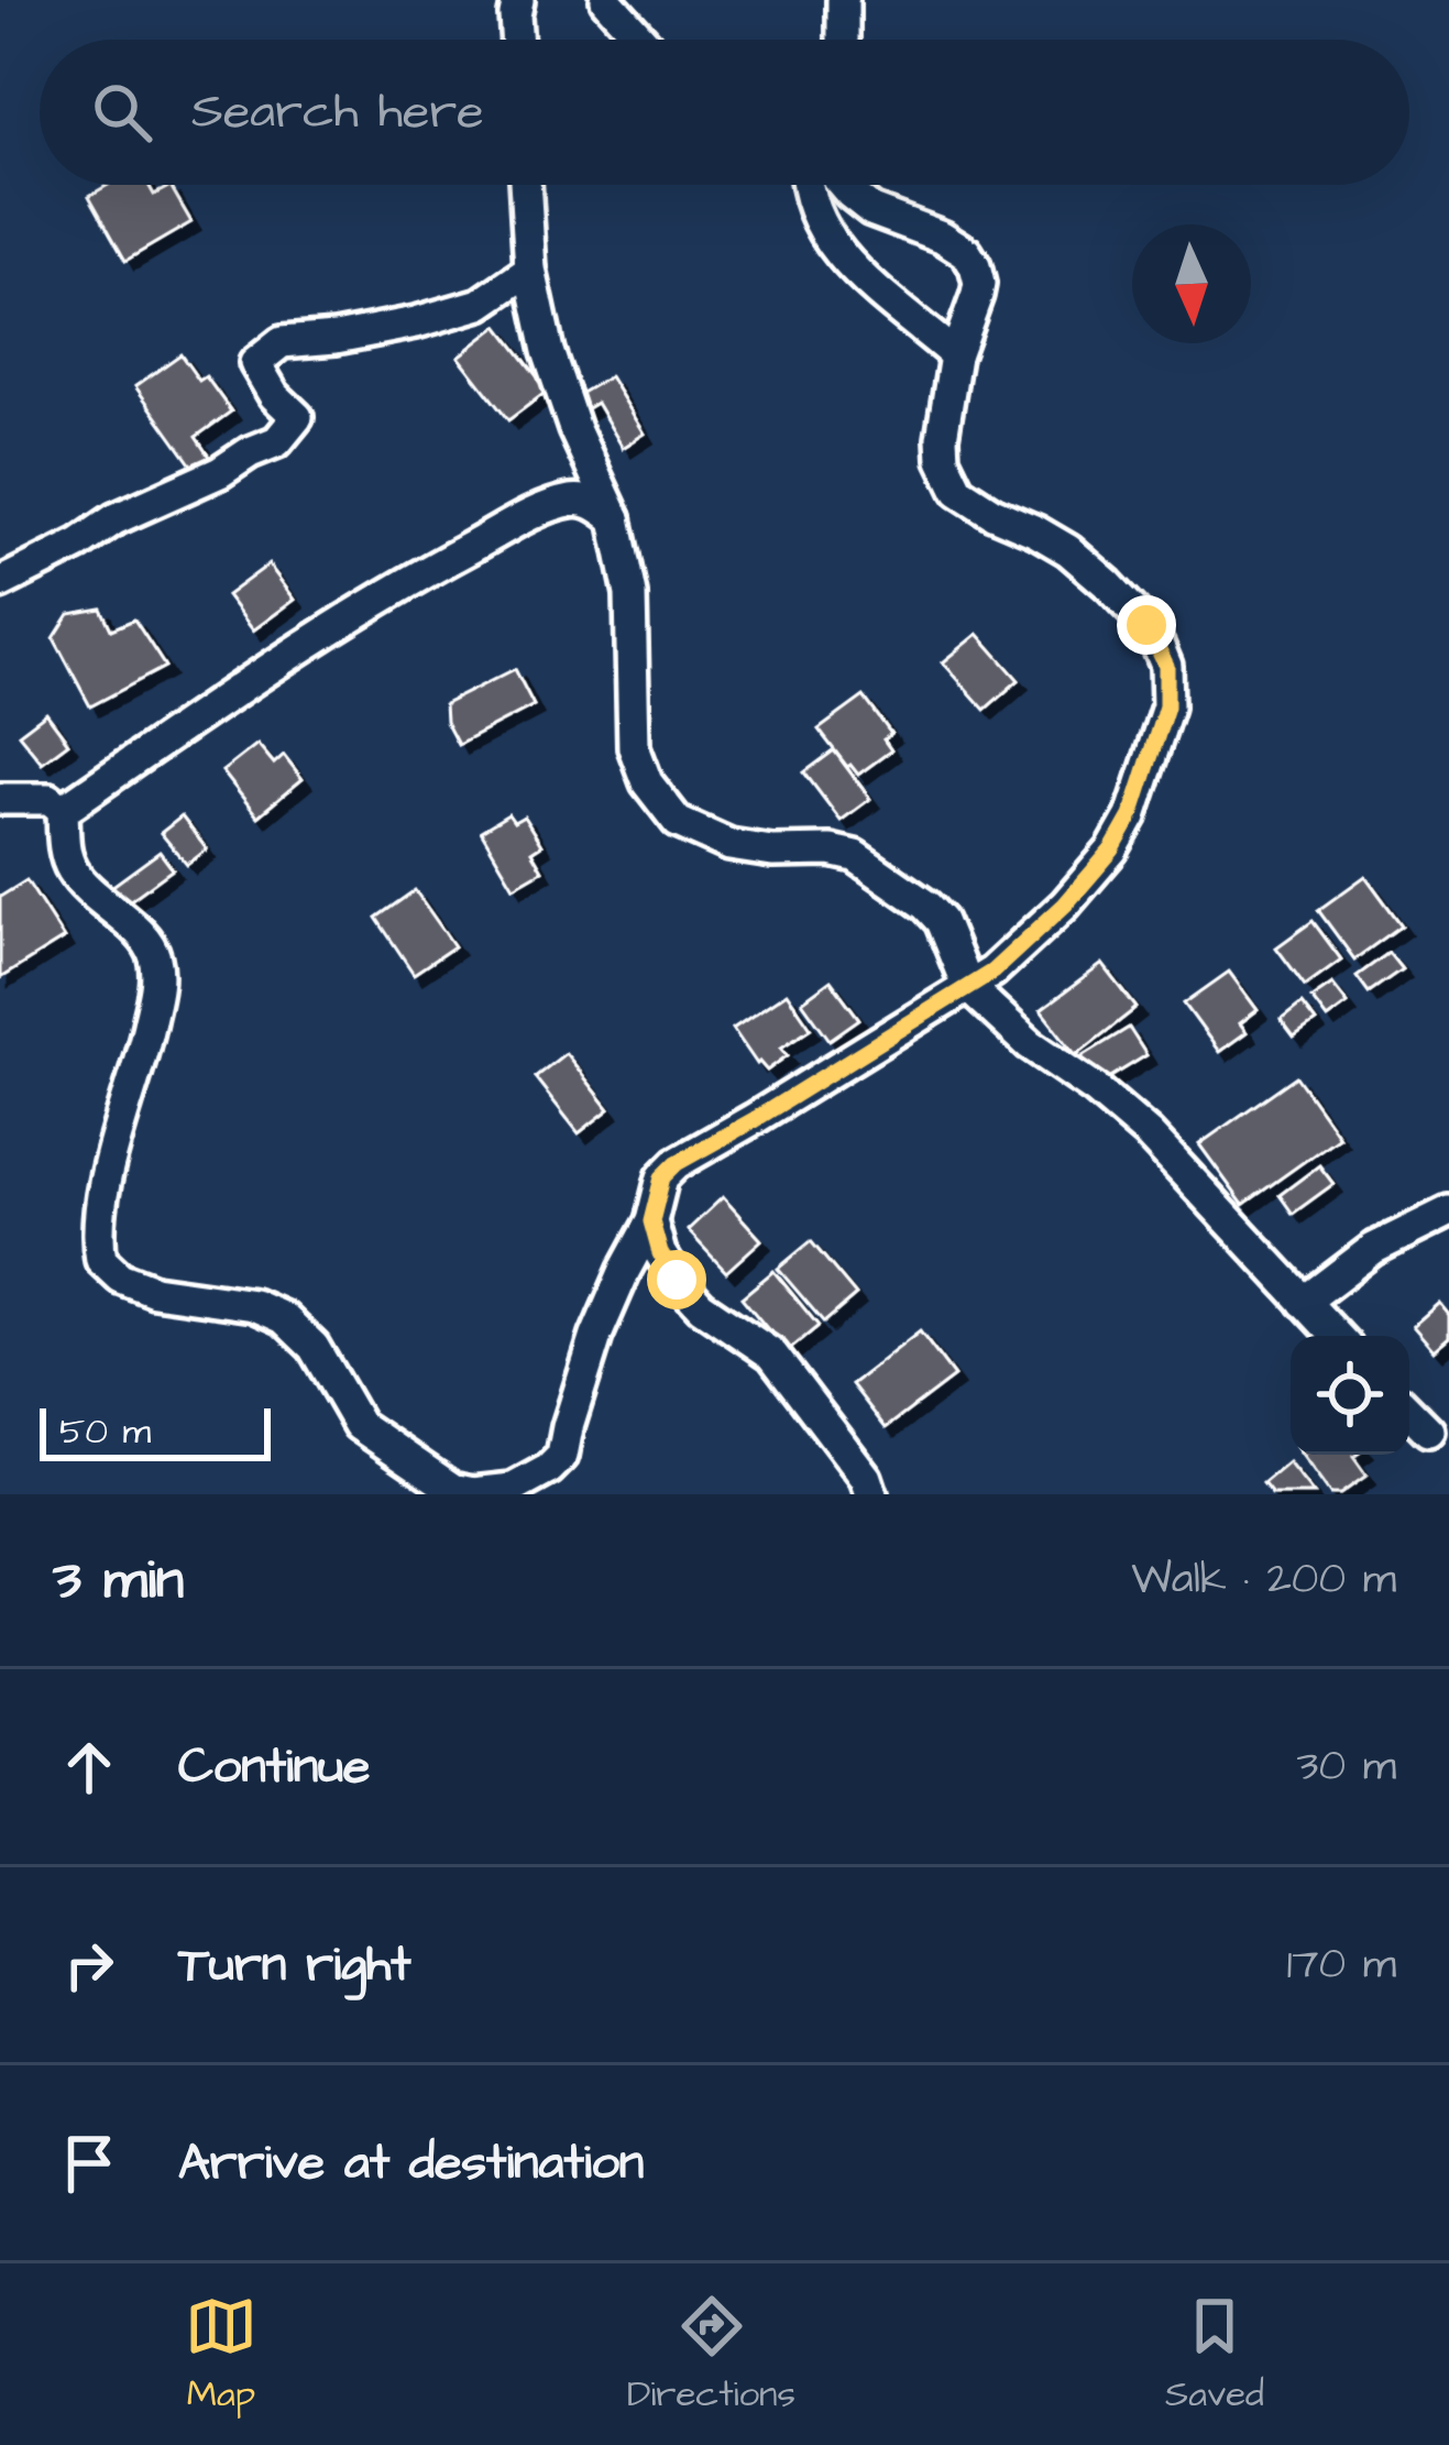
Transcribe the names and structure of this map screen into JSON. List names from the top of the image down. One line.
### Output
{"scale_bar":"50 m","north":"bottom","page":{"search":"Search here","scale":"50 m","heading":["3 min","Walk · 200 m"],"list":[["Continue","30 m"],["Turn right","170 m"],"Arrive at destination"],"nav":["Map","Directions","Saved"]}}
